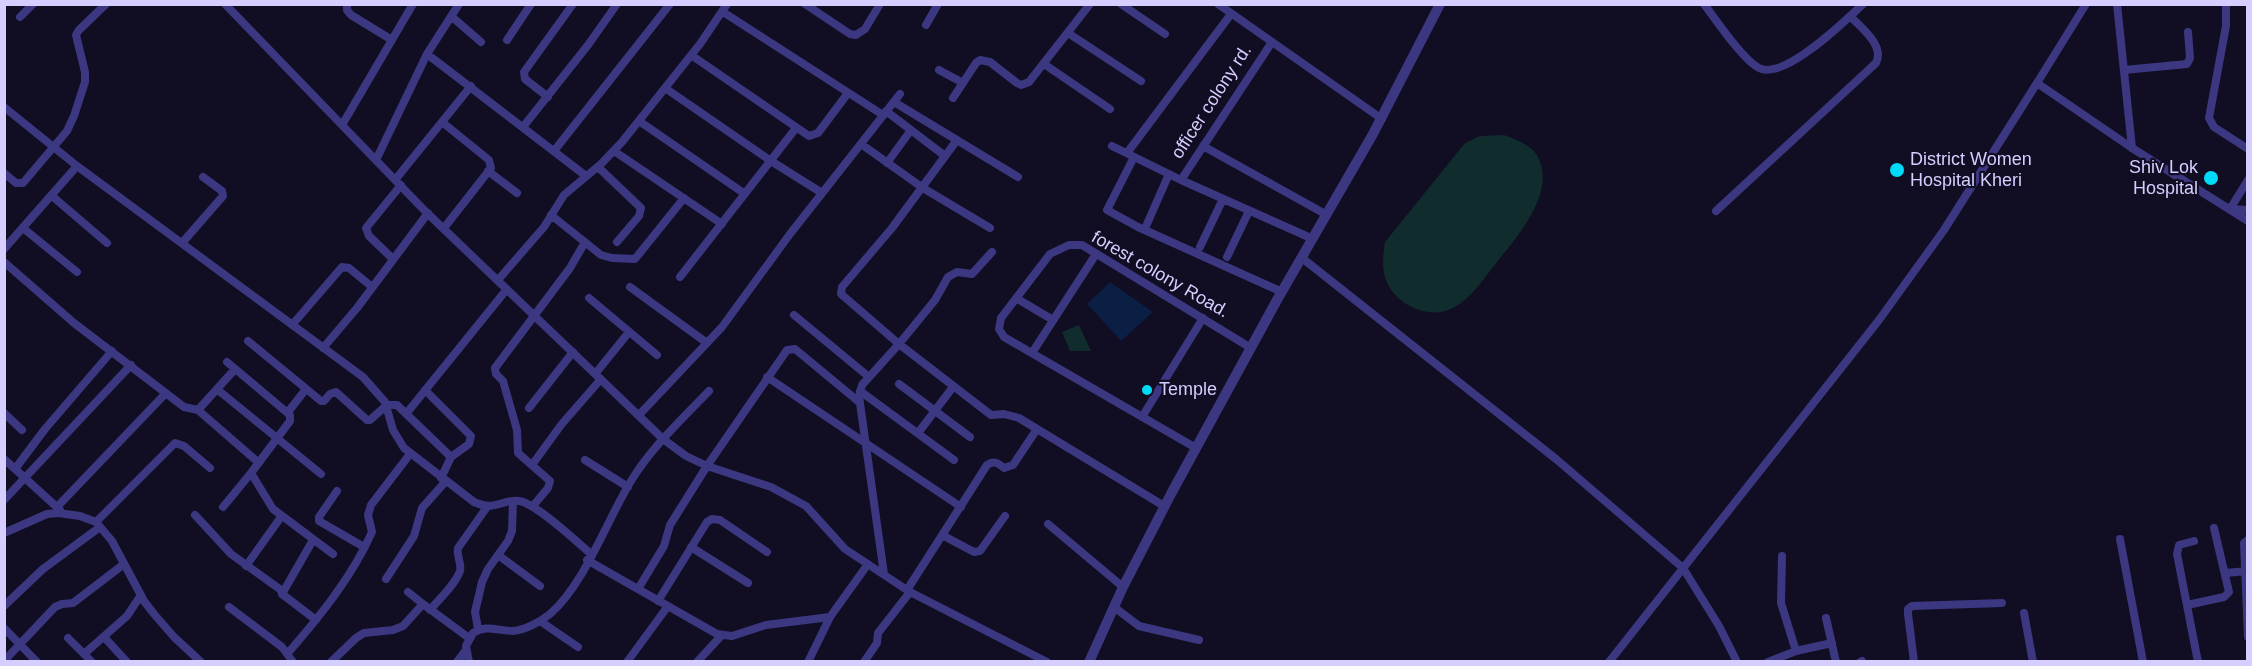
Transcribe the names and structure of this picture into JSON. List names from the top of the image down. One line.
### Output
{"streets":{"street":["officer colony rd.","forest colony Road."]},"places":["District Women Hospital Kheri","Shiv Lok Hospital","Temple"]}
